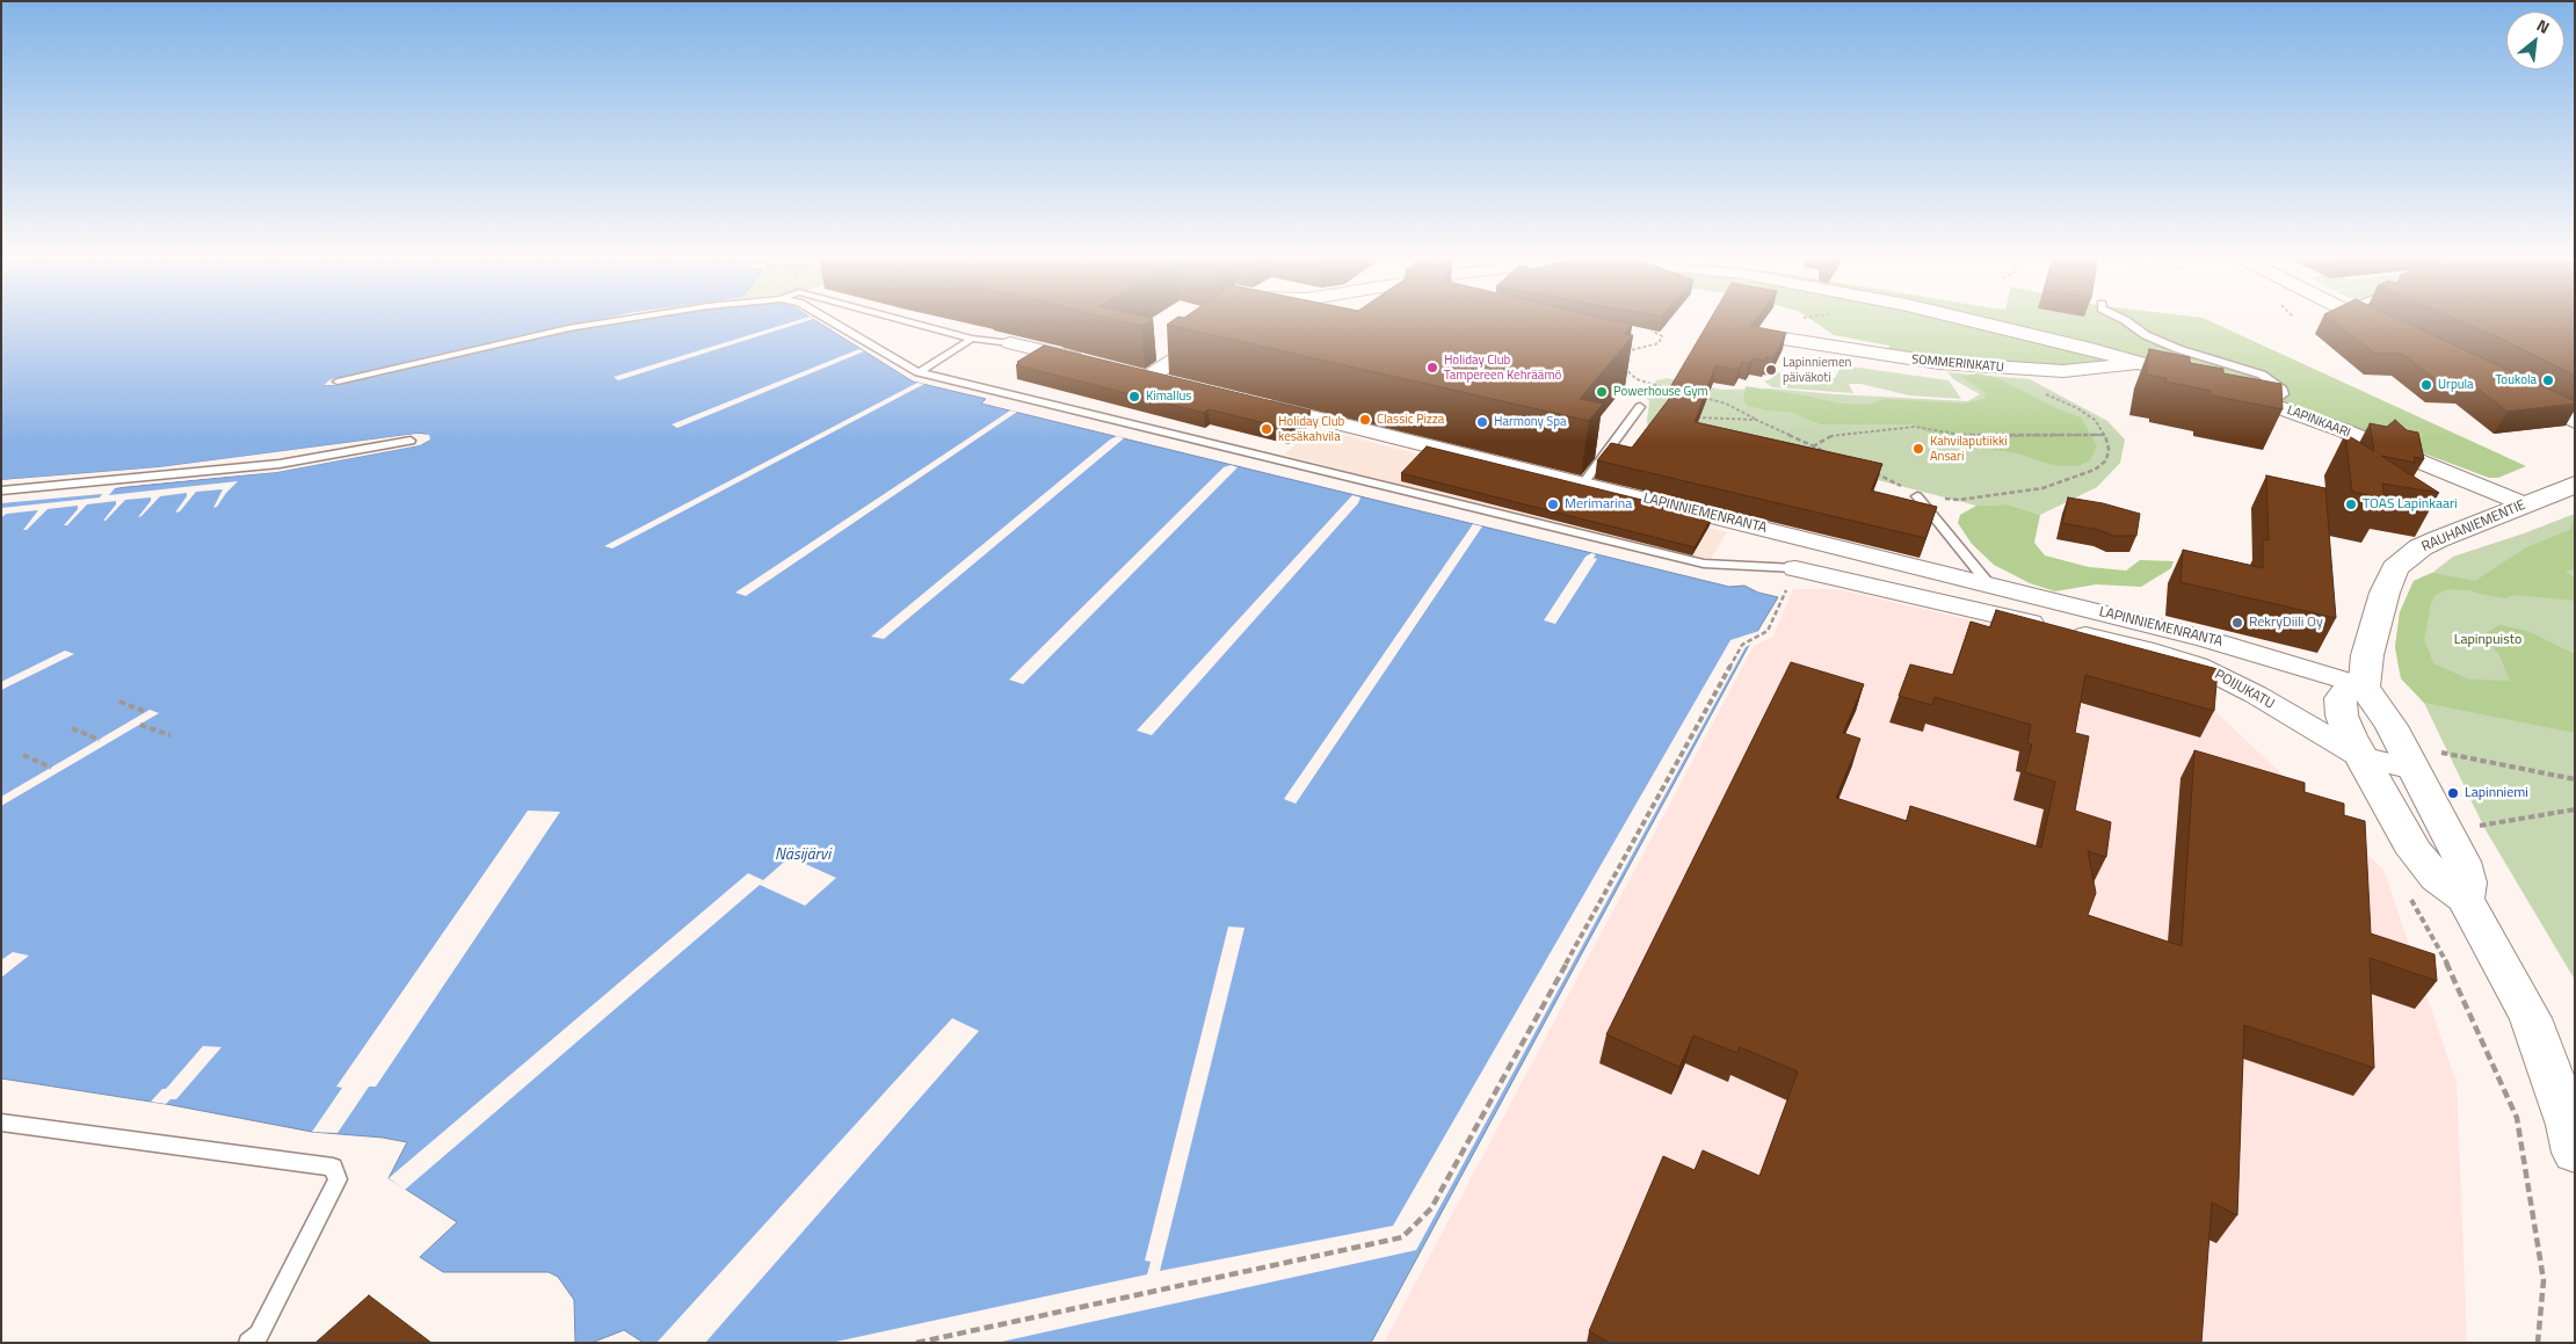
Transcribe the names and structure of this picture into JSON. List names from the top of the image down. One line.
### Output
{"streets":{"street":["SOMMERINKATU","LAPINKAARI","LAPINNIEMENRANTA","RAUHANIEMENTIE","POIJUKATU"]},"crossings":[["LAPINKAARI","RAUHANIEMENTIE"],["LAPINNIEMENRANTA","RAUHANIEMENTIE"]],"water":["Näsijärvi"],"parks":["Lapinpuisto"],"places":["Holiday Club Tampereen Kehräämö","Lapinniemen päiväkoti","Toukola","Urpula","Powerhouse Gym","Kimallus","Classic Pizza","Harmony Spa","Holiday Club kesäkahvila","Kahvilaputiikki Ansari","Merimarina","TOAS Lapinkaari","RekryDiili Oy","Lapinniemi"],"north":"top right"}
